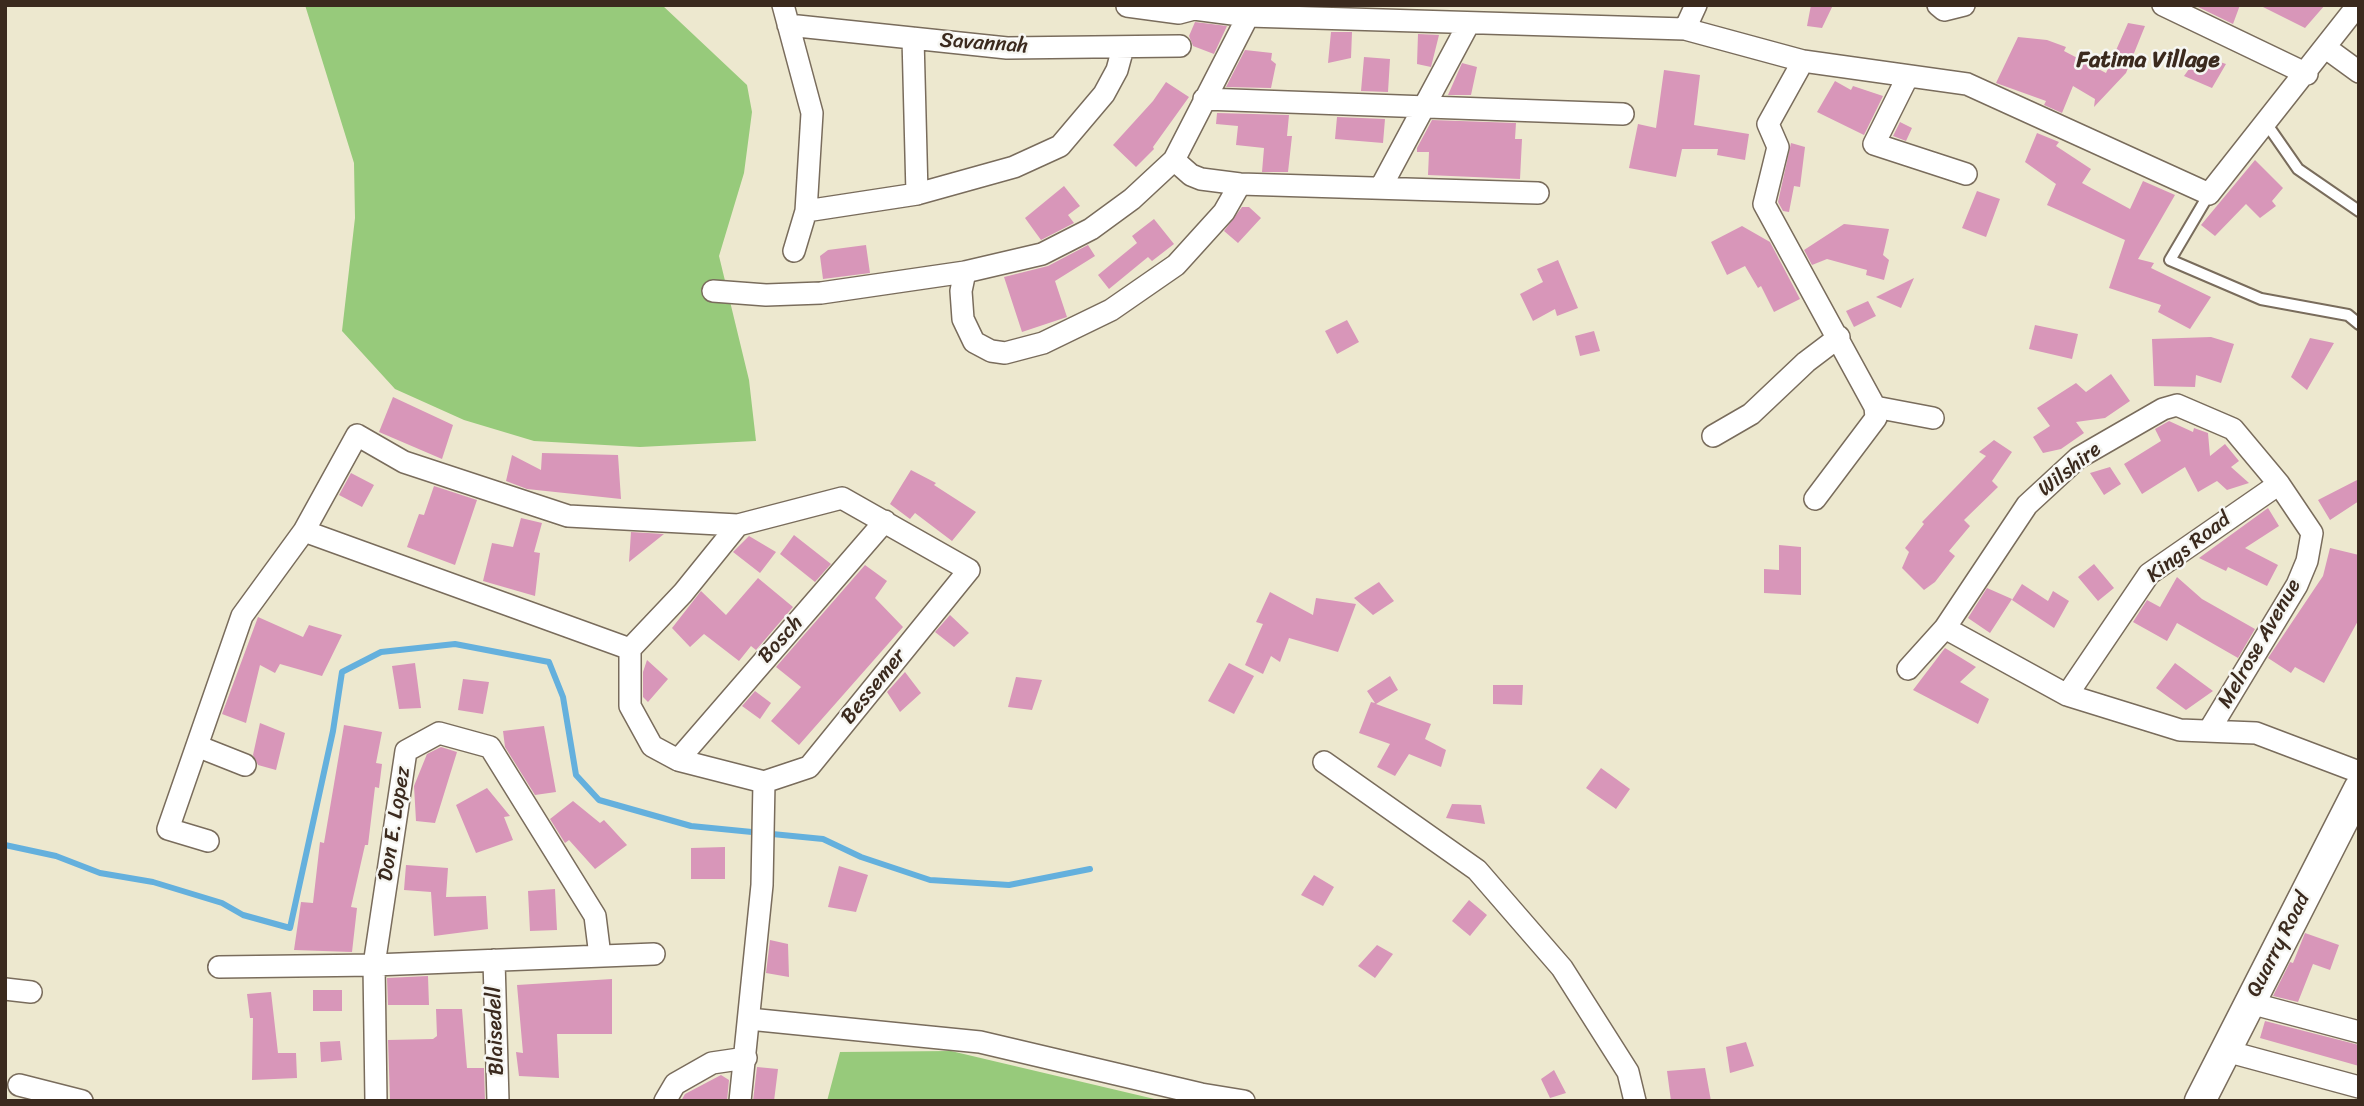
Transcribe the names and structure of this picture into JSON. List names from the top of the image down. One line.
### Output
{"streets":{"street":["Savannah","Wilshire","Kings Road","Bosch","Melrose Avenue","Bessemer","Don E. Lopez","Quarry Road","Blaisedell"]},"crossings":[["Wilshire","Kings Road"],["Wilshire","Melrose Avenue"],["Kings Road","Melrose Avenue"],["Bosch","Bessemer"]],"districts":["Fatima Village"]}
